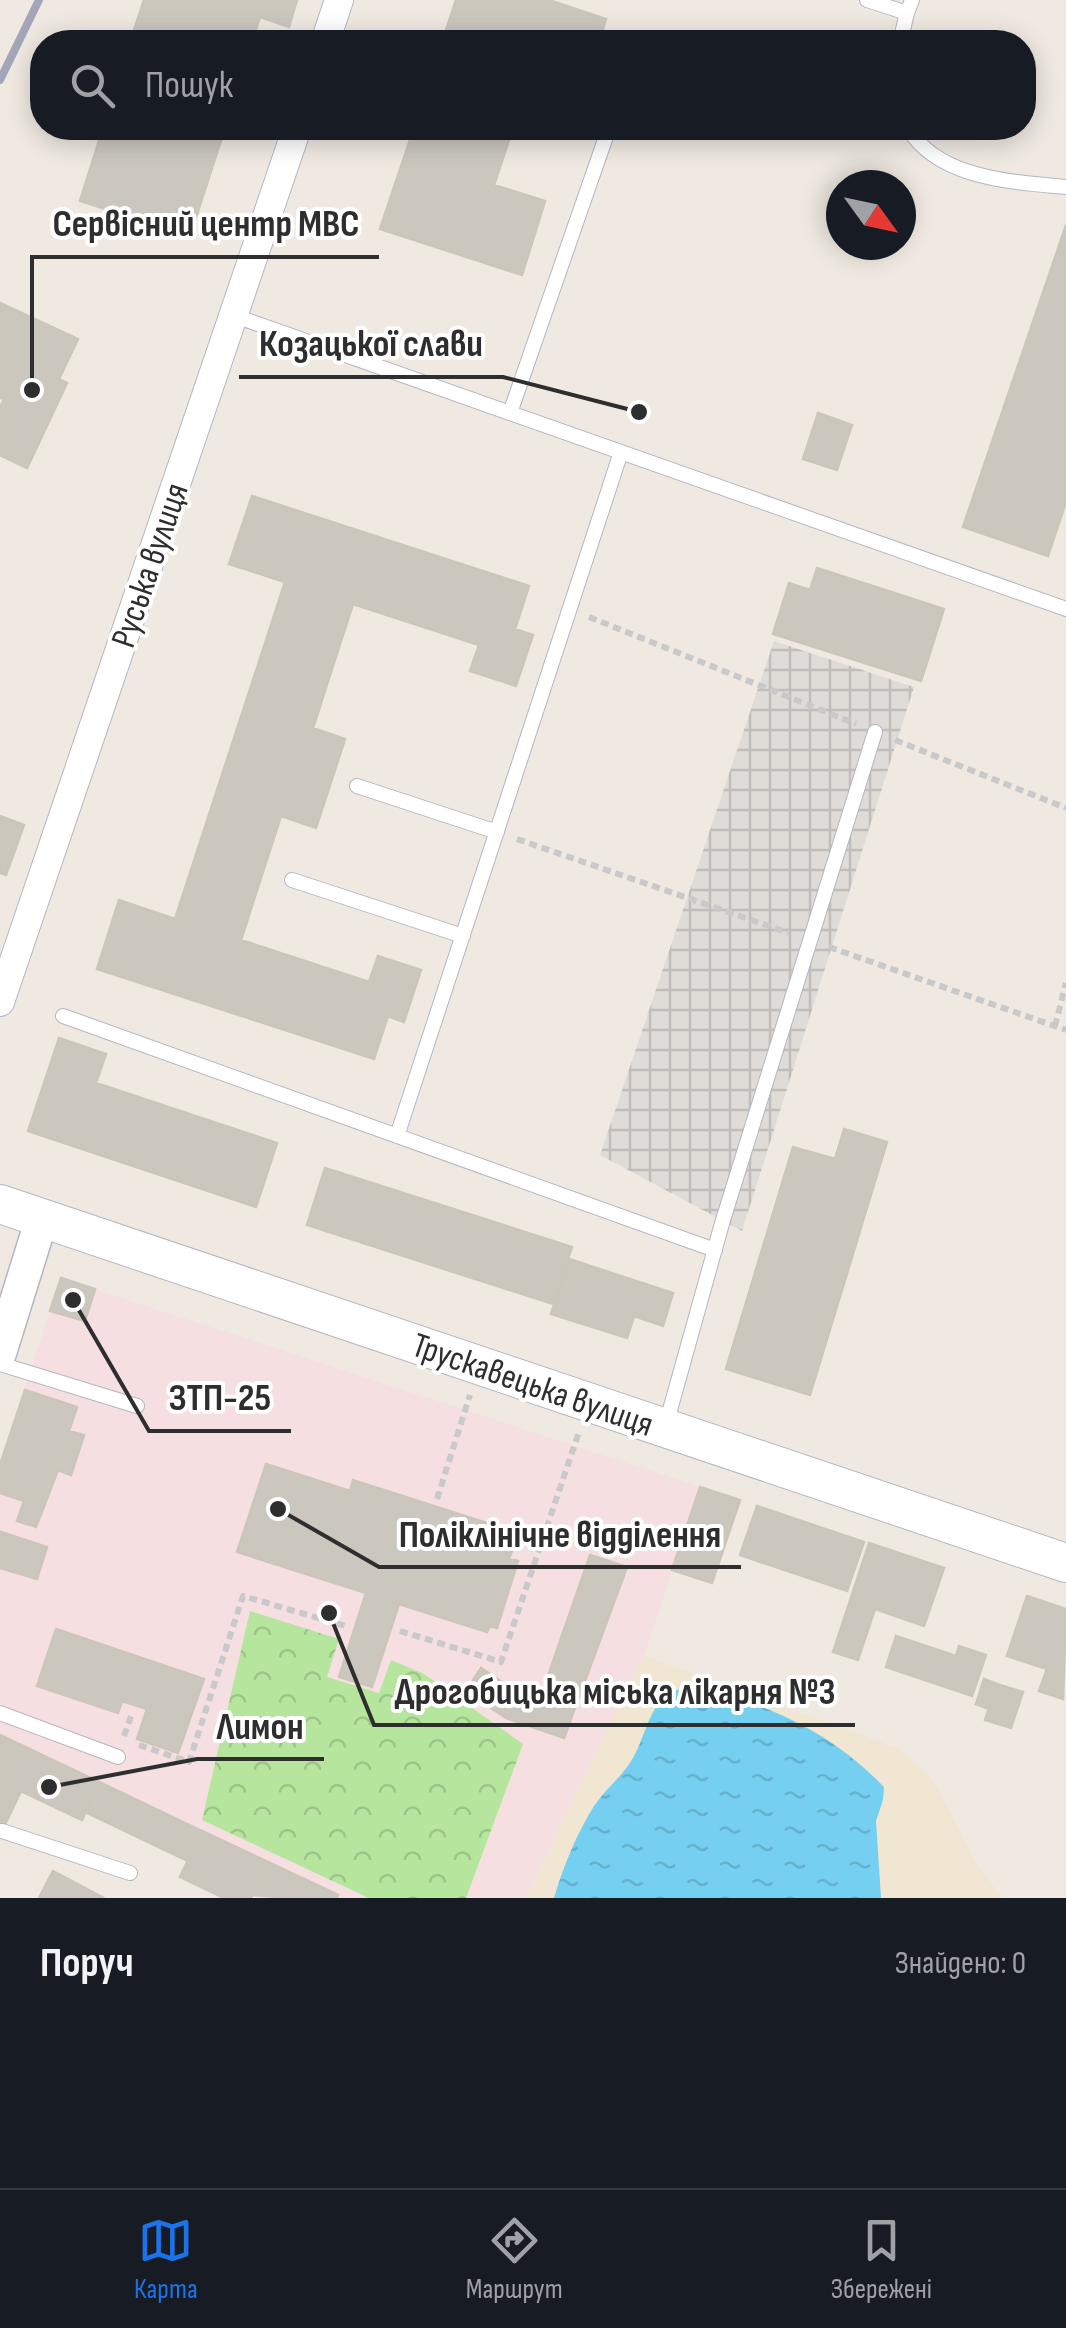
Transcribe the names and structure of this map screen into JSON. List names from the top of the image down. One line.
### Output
{"streets":{"main road":["Трускавецька вулиця"],"street":["Руська вулиця"]},"places":["Сервісний центр МВС","Козацької слави","ЗТП-25","Поліклінічне відділення","Дрогобицька міська лікарня №3","Лимон"],"north":"bottom right","page":{"search":"Пошук","heading":["Поруч","Знайдено: 0"],"nav":["Карта","Маршрут","Збережені"]}}
